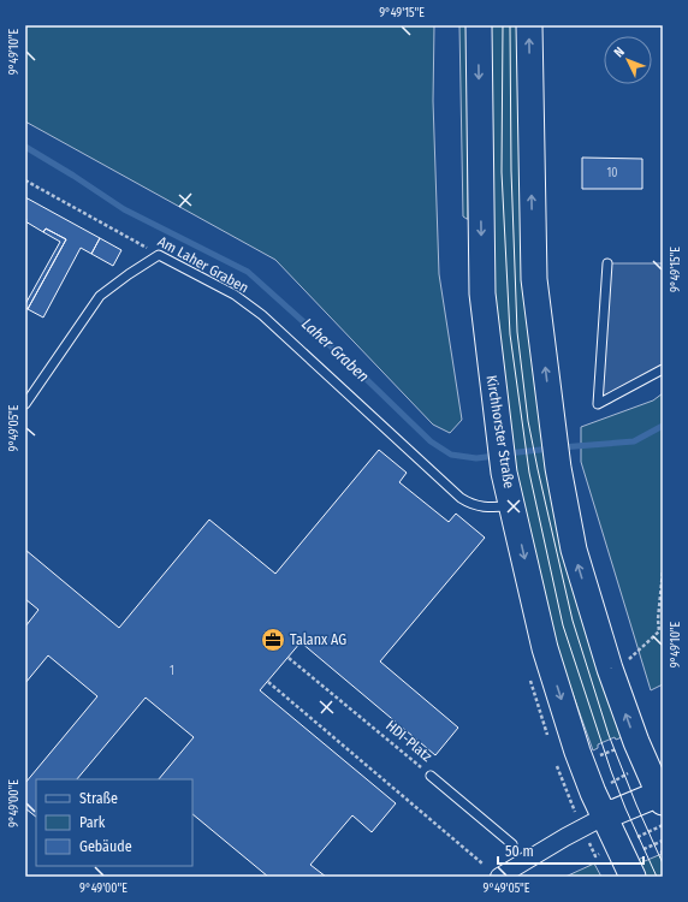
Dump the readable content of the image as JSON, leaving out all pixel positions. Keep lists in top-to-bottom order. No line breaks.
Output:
{"streets":{"main road":["Kirchhorster Straße"],"lane":["Am Laher Graben","HDI-Platz"]},"crossings":[["Am Laher Graben","Kirchhorster Straße"]],"water":["Laher Graben"],"places":{"office":["Talanx AG"]},"house_numbers":["10","1"],"legend":["Straße","Park","Gebäude"],"scale_bar":"50 m","north":"top left","coordinates":["9°49'15\"E","9°49'10\"E","9°49'05\"E","9°49'00\"E"]}
